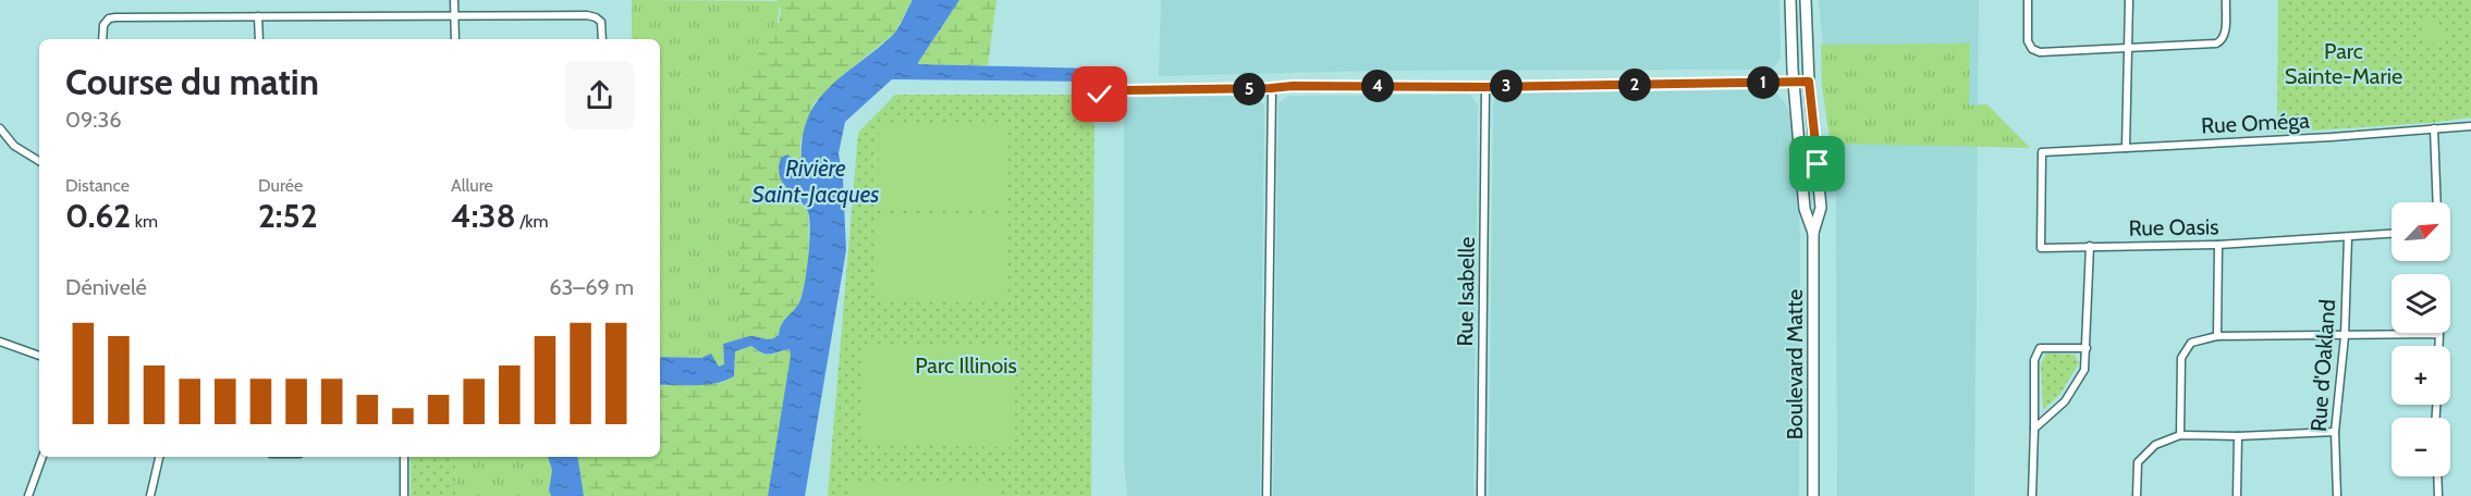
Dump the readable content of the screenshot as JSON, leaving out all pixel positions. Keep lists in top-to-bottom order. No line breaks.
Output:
{"streets":{"main road":["Boulevard Matte"],"street":["Rue Oméga","Rue Oasis","Rue Isabelle","Rue d'Oakland"]},"crossings":[["Rue Oméga","Rue Oasis"],["Rue Oasis","Rue d'Oakland"]],"water":["Rivière Saint-Jacques"],"parks":["Parc Sainte-Marie","Parc Illinois"],"north":"top right","page":{"heading":["Course du matin","09:36"],"pins":["1","2","3","4","5"],"stats":[["Distance","0.62 km"],["Durée","2:52"],["Allure","4:38 /km"]],"map_buttons":["+","−"],"chart":["Dénivelé","63–69 m"]}}
